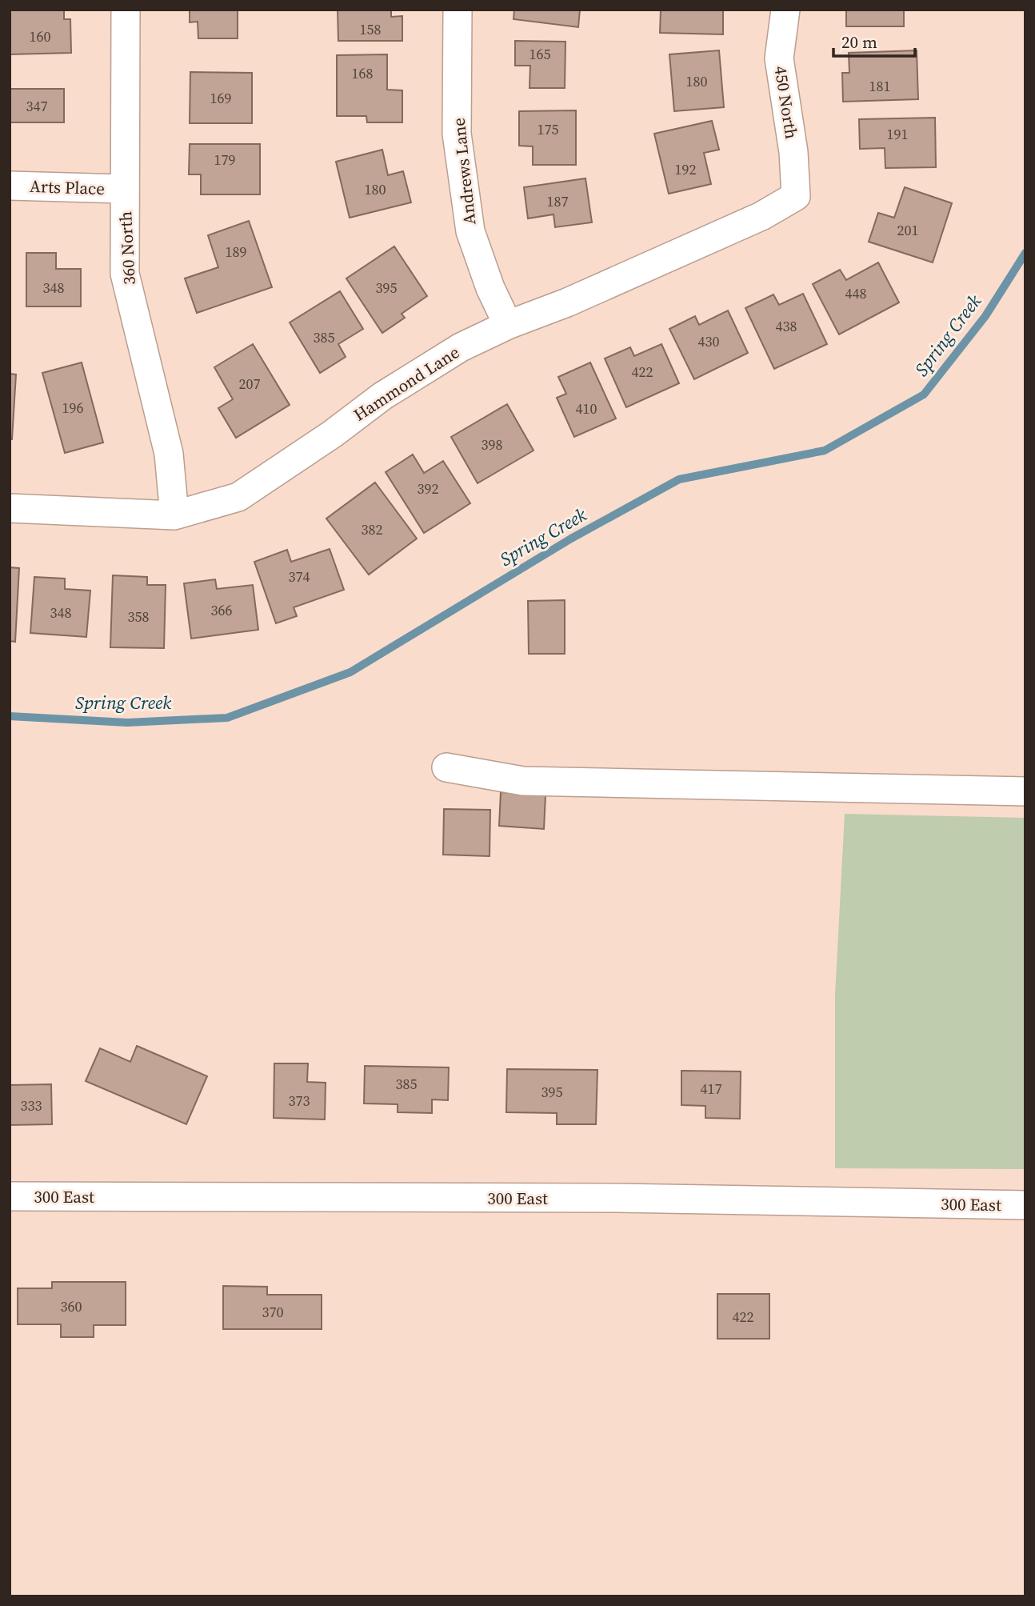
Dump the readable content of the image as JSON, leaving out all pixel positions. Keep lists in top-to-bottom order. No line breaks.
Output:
{"streets":{"street":["450 North","Andrews Lane","Arts Place","360 North","Hammond Lane","300 East"]},"crossings":[["450 North","Hammond Lane"],["Andrews Lane","Hammond Lane"],["Arts Place","360 North"],["360 North","Hammond Lane"]],"water":["Spring Creek"],"house_numbers":["158","160","165","168","180","181","169","347","175","191","179","192","180","187","201","189","348","395","448","438","385","430","422","207","196","410","398","392","382","374","366","348","358","385","417","395","373","333","360","370","422"],"scale_bar":"20 m"}
